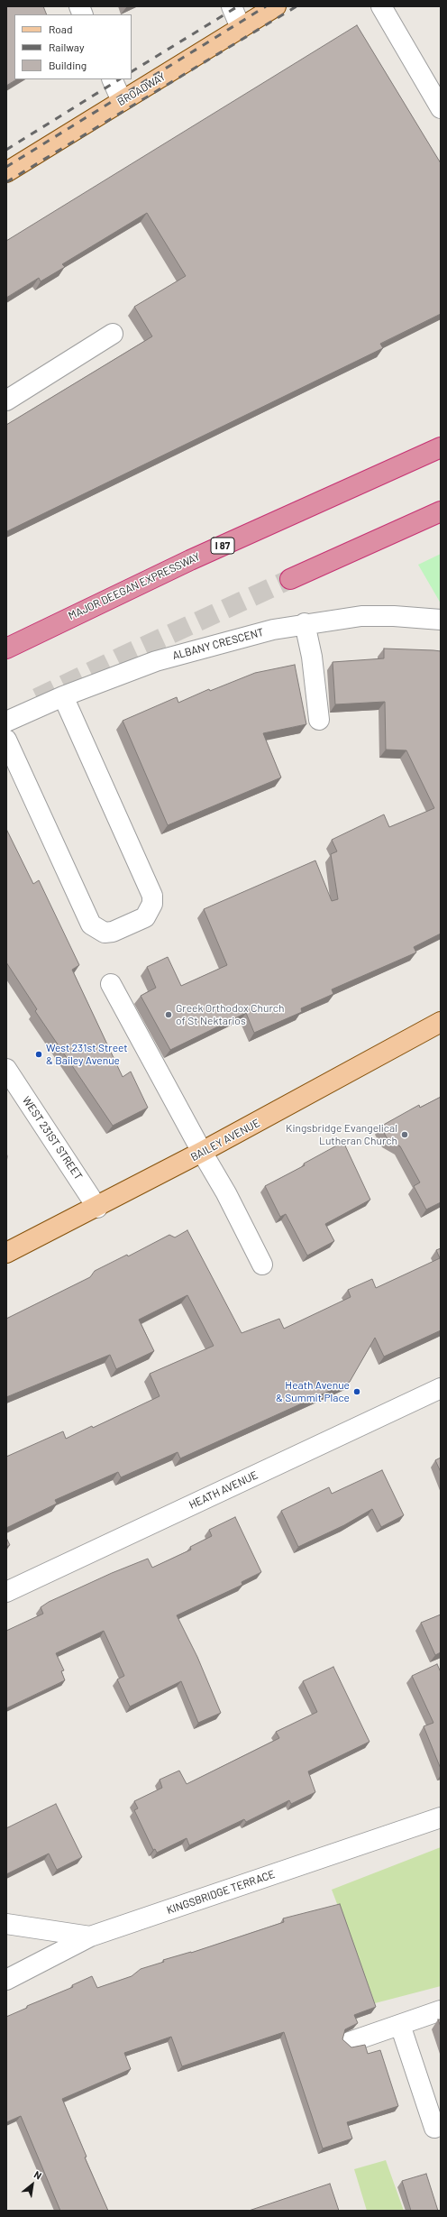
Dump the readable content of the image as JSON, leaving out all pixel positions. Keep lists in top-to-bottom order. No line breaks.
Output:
{"streets":{"highway":["I 87","MAJOR DEEGAN EXPRESSWAY"],"main road":["BROADWAY","BAILEY AVENUE"],"street":["ALBANY CRESCENT","WEST 231ST STREET","HEATH AVENUE","KINGSBRIDGE TERRACE"]},"crossings":[["WEST 231ST STREET","BAILEY AVENUE"]],"places":["Greek Orthodox Church of St Nektarios","West 231st Street & Bailey Avenue","Kingsbridge Evangelical Lutheran Church","Heath Avenue & Summit Place"],"legend":["Road","Railway","Building"],"north":"top right"}
